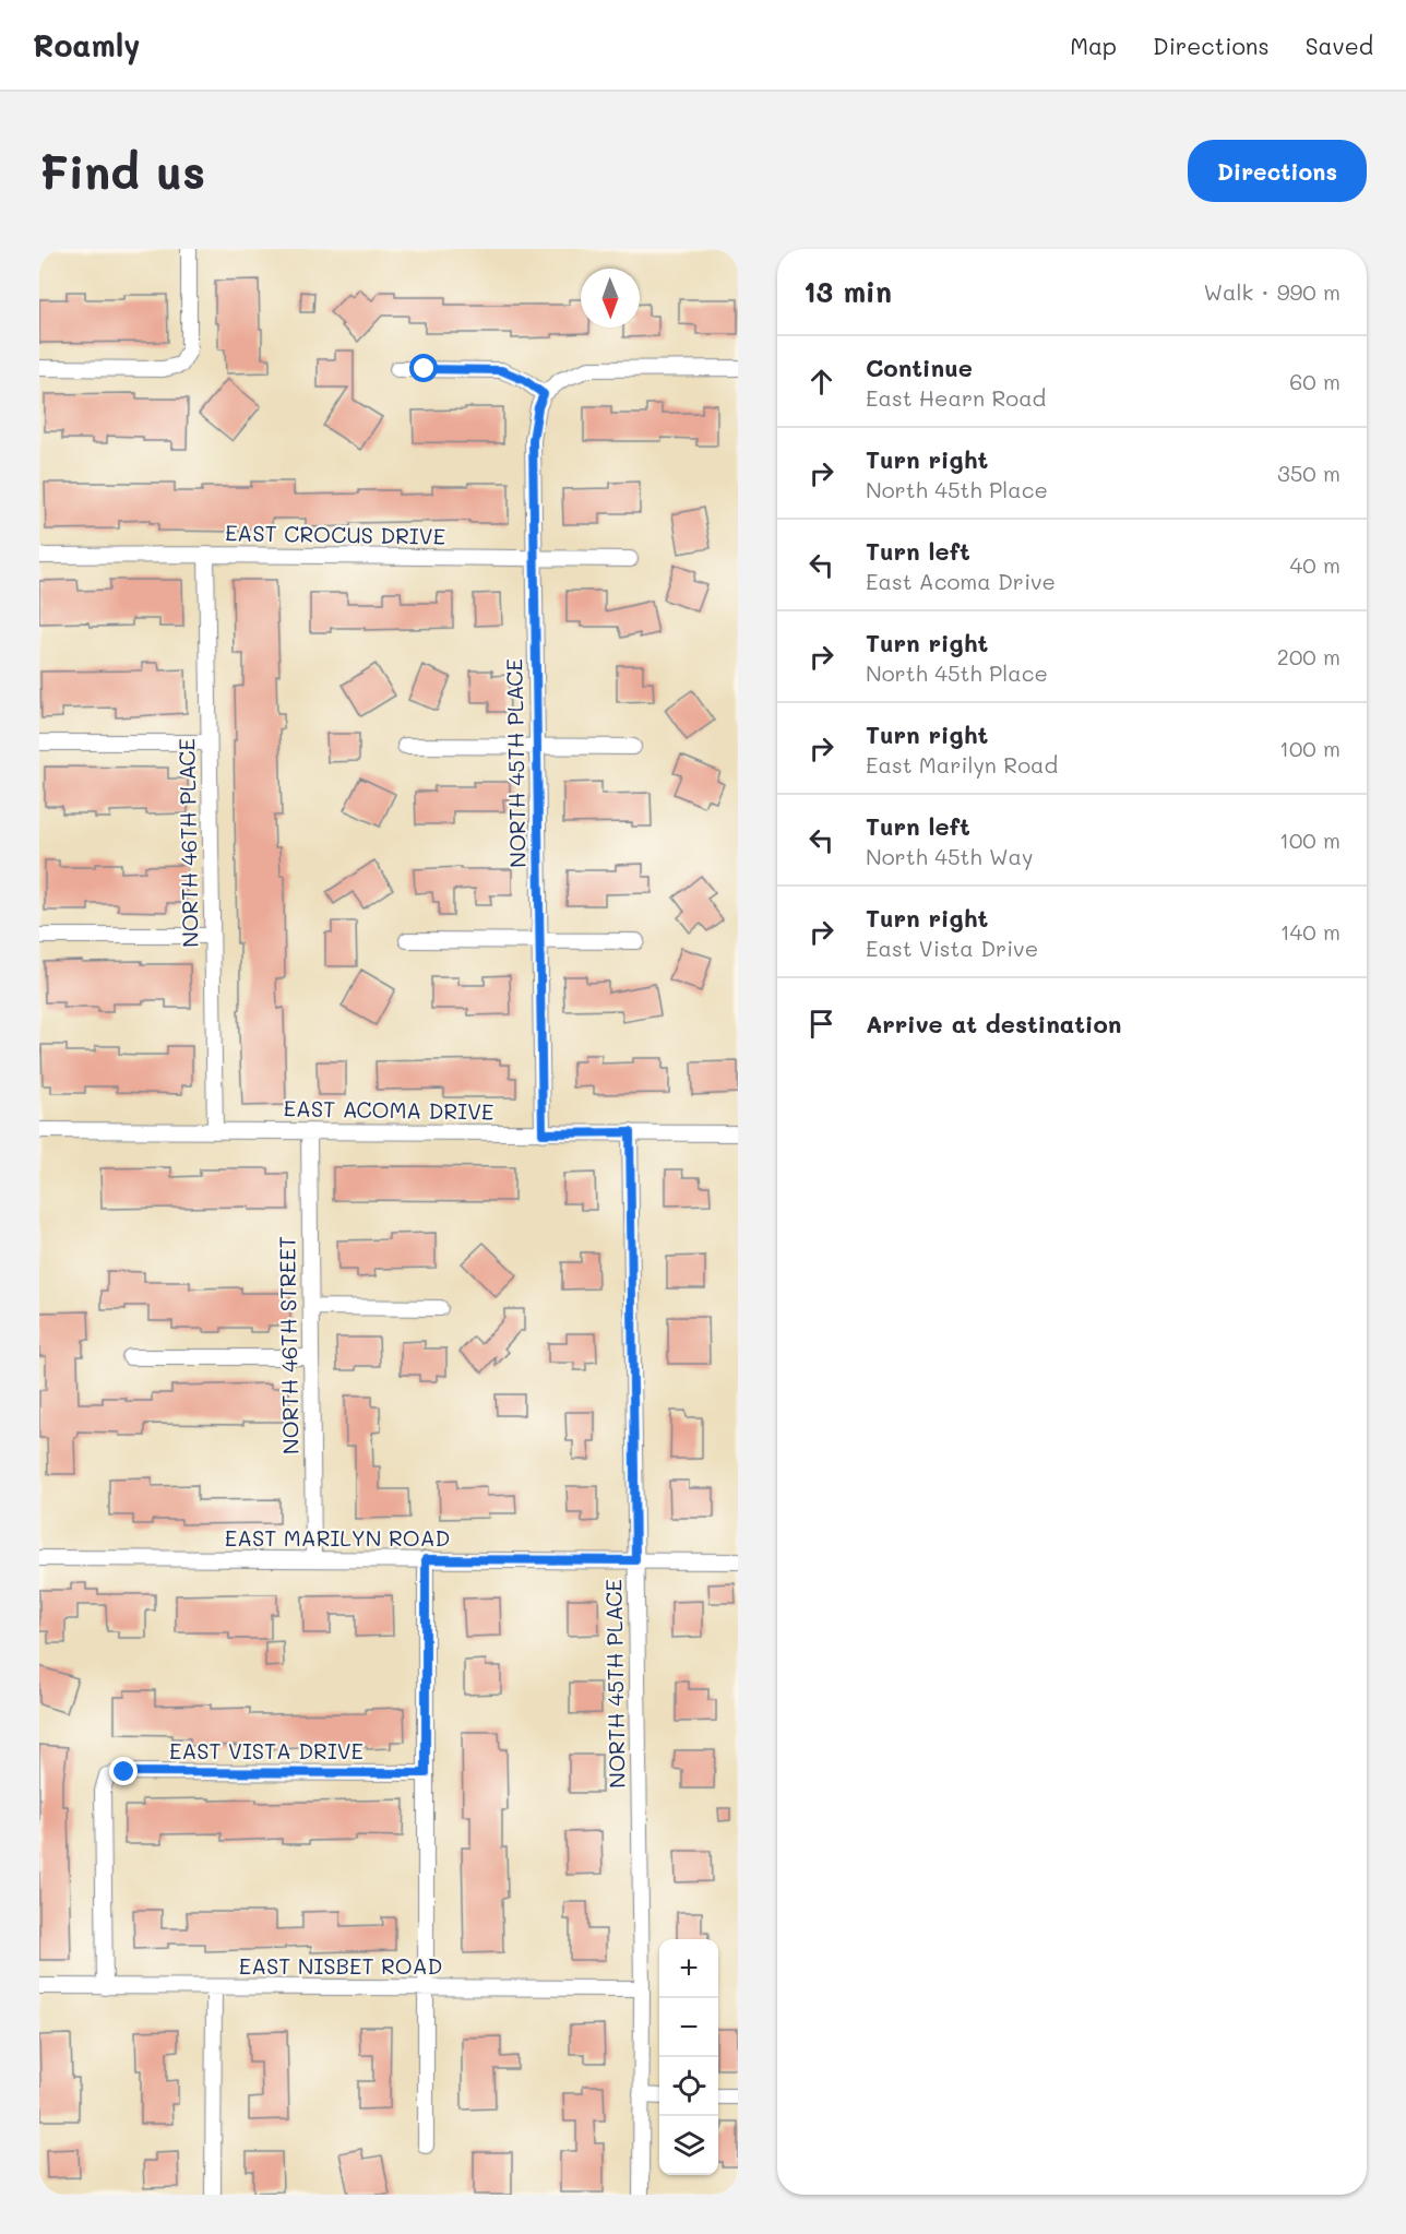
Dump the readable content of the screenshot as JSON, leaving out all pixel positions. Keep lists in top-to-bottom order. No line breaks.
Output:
{"streets":{"street":["EAST CROCUS DRIVE","NORTH 45TH PLACE","NORTH 46TH PLACE","EAST ACOMA DRIVE","NORTH 46TH STREET","EAST MARILYN ROAD","EAST VISTA DRIVE","EAST NISBET ROAD"]},"crossings":[["EAST CROCUS DRIVE","NORTH 45TH PLACE"],["EAST CROCUS DRIVE","NORTH 46TH PLACE"],["NORTH 45TH PLACE","EAST ACOMA DRIVE"],["NORTH 45TH PLACE","EAST MARILYN ROAD"],["NORTH 45TH PLACE","EAST NISBET ROAD"],["NORTH 46TH PLACE","EAST ACOMA DRIVE"],["EAST ACOMA DRIVE","NORTH 46TH STREET"],["NORTH 46TH STREET","EAST MARILYN ROAD"],["EAST VISTA DRIVE","EAST NISBET ROAD"]],"north":"bottom","page":{"header":"Roamly","nav":["Map","Directions","Saved"],"buttons":"Directions","title":"Find us","heading":["13 min","Walk · 990 m"],"list":[["Continue","East Hearn Road","60 m"],["Turn right","North 45th Place","350 m"],["Turn left","East Acoma Drive","40 m"],["Turn right","North 45th Place","200 m"],["Turn right","East Marilyn Road","100 m"],["Turn left","North 45th Way","100 m"],["Turn right","East Vista Drive","140 m"],"Arrive at destination"],"map_buttons":["+","−"]}}
